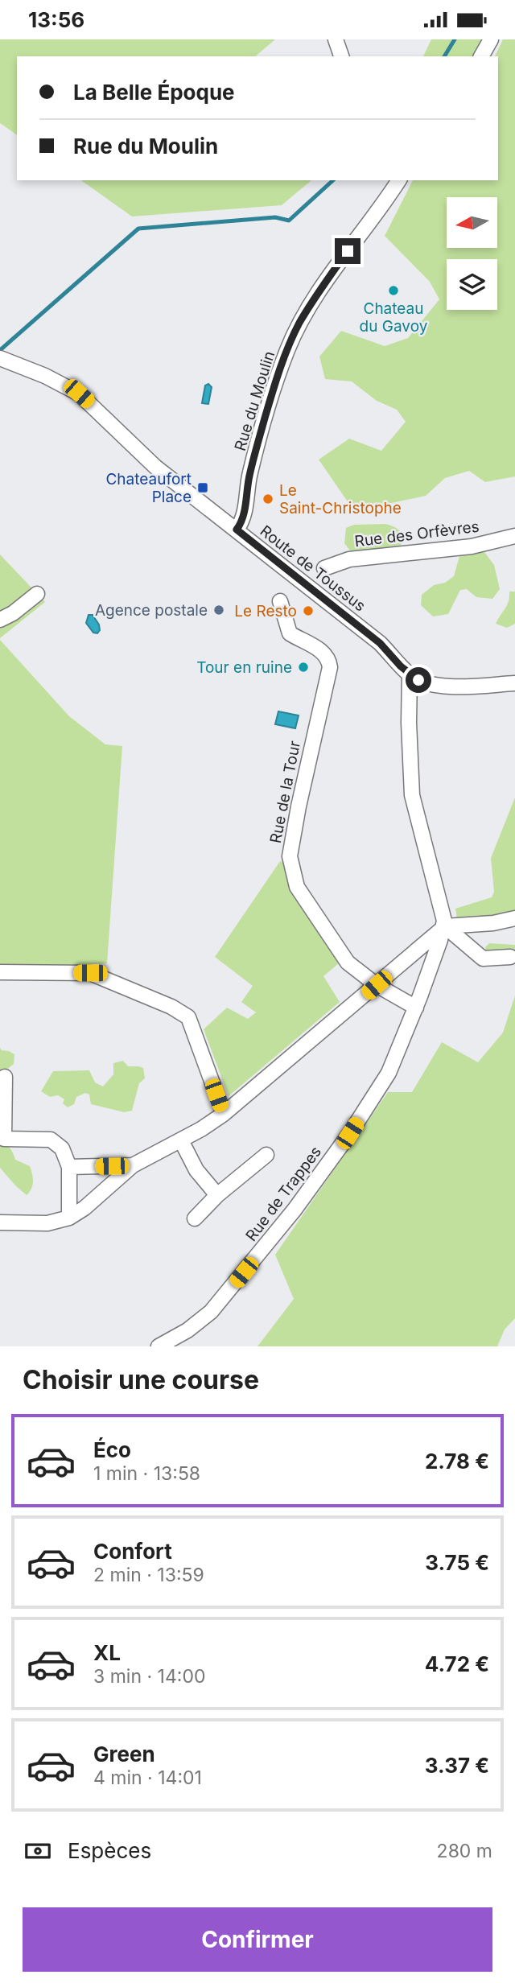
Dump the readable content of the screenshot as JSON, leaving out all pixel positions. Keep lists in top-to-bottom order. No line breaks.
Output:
{"streets":{"street":["Rue du Moulin","Rue des Orfèvres","Route de Toussus","Rue de la Tour","Rue de Trappes"]},"crossings":[["Rue du Moulin","Route de Toussus"],["Route de Toussus","Rue de Trappes"],["Rue de la Tour","Rue de Trappes"]],"places":{"other":["Chateau du Gavoy","Le Saint-Christophe","Agence postale","Le Resto","Tour en ruine"],"transit":["Chateaufort Place"]},"north":"left","page":{"status":"13:56","banner":["La Belle Époque","Rue du Moulin"],"heading":"Choisir une course","list":[{"name":"Éco","note":"1 min · 13:58","value":"2.78 €"},{"name":"Confort","note":"2 min · 13:59","value":"3.75 €"},{"name":"XL","note":"3 min · 14:00","value":"4.72 €"},{"name":"Green","note":"4 min · 14:01","value":"3.37 €"}],"pay":["Espèces","280 m"],"buttons":"Confirmer"}}
